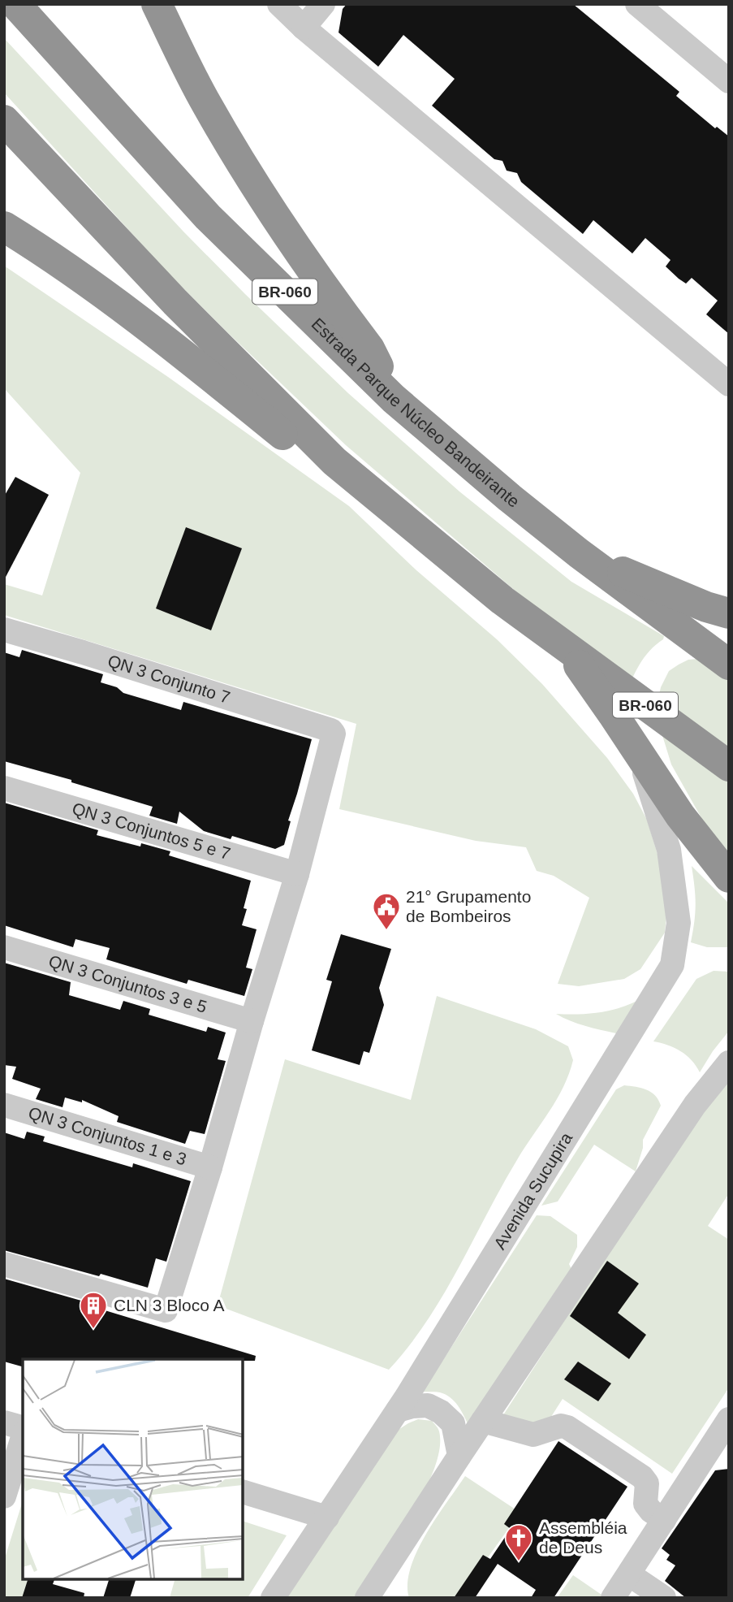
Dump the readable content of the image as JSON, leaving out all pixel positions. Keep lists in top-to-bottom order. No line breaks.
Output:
{"streets":{"highway":["BR-060","Estrada Parque Núcleo Bandeirante"],"street":["QN 3 Conjunto 7","QN 3 Conjuntos 5 e 7","QN 3 Conjuntos 3 e 5","QN 3 Conjuntos 1 e 3","Avenida Sucupira"]},"crossings":[["QN 3 Conjunto 7","QN 3 Conjuntos 5 e 7"]],"places":{"public building":["21° Grupamento de Bombeiros"],"building":["CLN 3 Bloco A"],"church":["Assembléia de Deus"]}}
